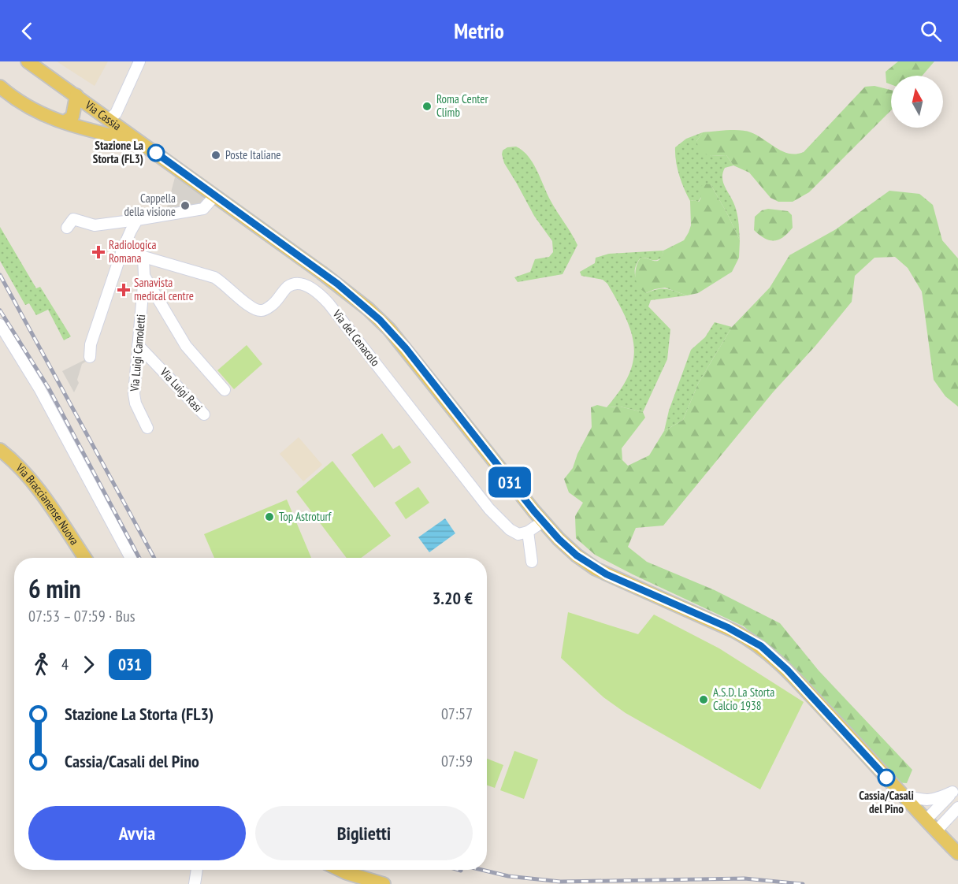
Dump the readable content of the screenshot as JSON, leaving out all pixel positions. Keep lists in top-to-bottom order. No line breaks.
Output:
{"streets":{"main road":["Via Cassia","Via Braccianense Nuova"],"street":["Via del Cenacolo","Via Luigi Camoletti","Via Luigi Rasi"]},"crossings":[["Via del Cenacolo","Via Luigi Camoletti"],["Via Luigi Camoletti","Via Luigi Rasi"]],"places":{"other":["Roma Center Climb","Stazione La Storta (FL3)","Poste Italiane","Cappella della visione","Top Astroturf","A.S.D. La Storta Calcio 1938","Cassia/Casali del Pino"],"health":["Radiologica Romana","Sanavista medical centre"]},"lines":["bus line 031"],"north":"top","page":{"header":"Metrio","on_map":"031","heading":["6 min","07:53 – 07:59 · Bus","3.20 €"],"legs":["4","031"],"list":[{"name":"Stazione La Storta (FL3)","value":"07:57"},{"name":"Cassia/Casali del Pino","value":"07:59"}],"buttons":["Avvia","Biglietti"]}}
